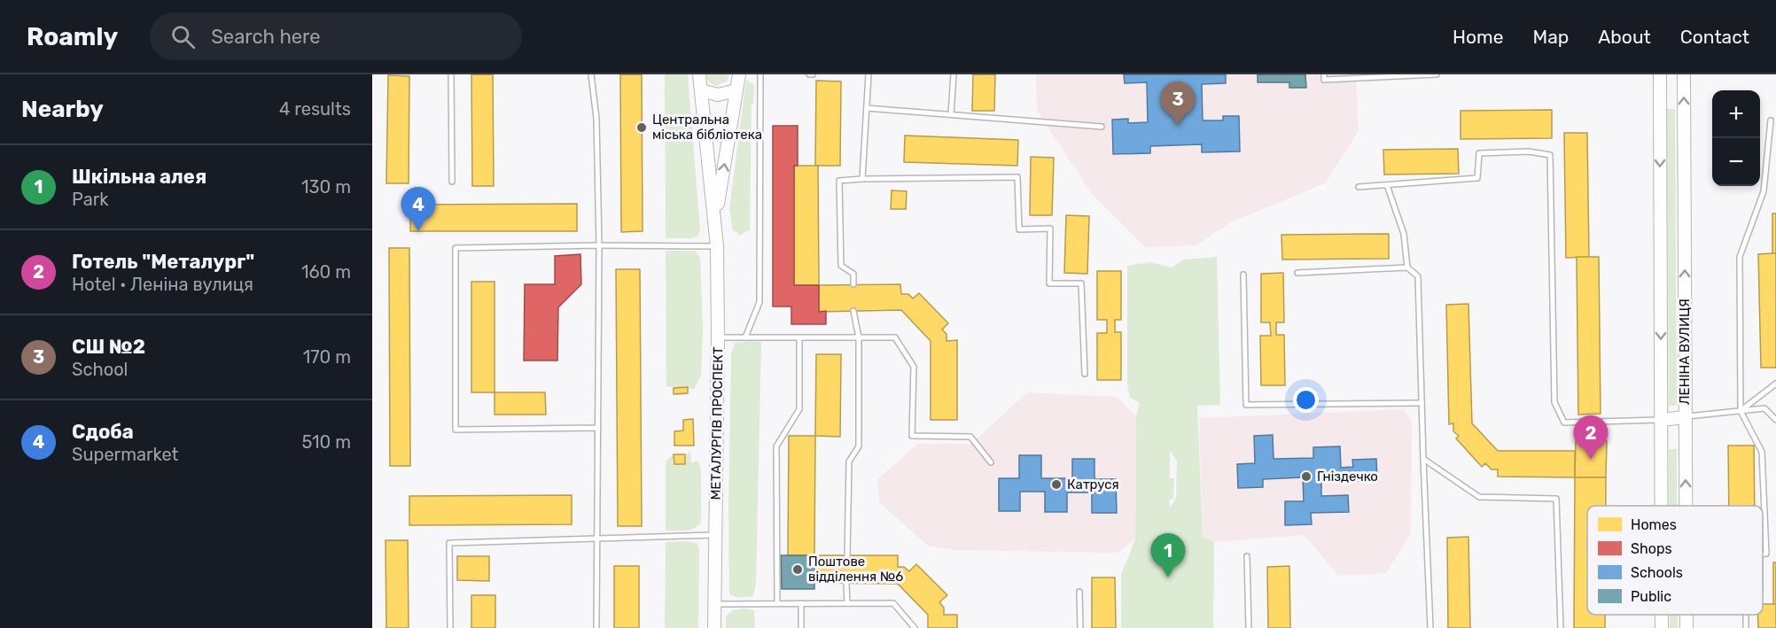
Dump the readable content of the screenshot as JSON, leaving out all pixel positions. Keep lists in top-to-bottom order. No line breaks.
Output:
{"streets":{"street":["ЛЕНІНА ВУЛИЦЯ","МЕТАЛУРГІВ ПРОСПЕКТ"]},"places":["Центральна міська бібліотека","Гніздечко","Катруся","Поштове відділення №6"],"legend":["Homes","Shops","Schools","Public"],"page":{"header":"Roamly","search":"Search here","nav":["Home","Map","About","Contact"],"heading":["Nearby","4 results"],"pins":["3","4","2","1"],"map_buttons":["+","−"],"list":[{"mark":"1","name":"Шкільна алея","note":"Park","value":"130 m"},{"mark":"2","name":"Готель \"Металург\"","note":"Hotel · Леніна вулиця","value":"160 m"},{"mark":"3","name":"СШ №2","note":"School","value":"170 m"},{"mark":"4","name":"Сдоба","note":"Supermarket","value":"510 m"}]}}
